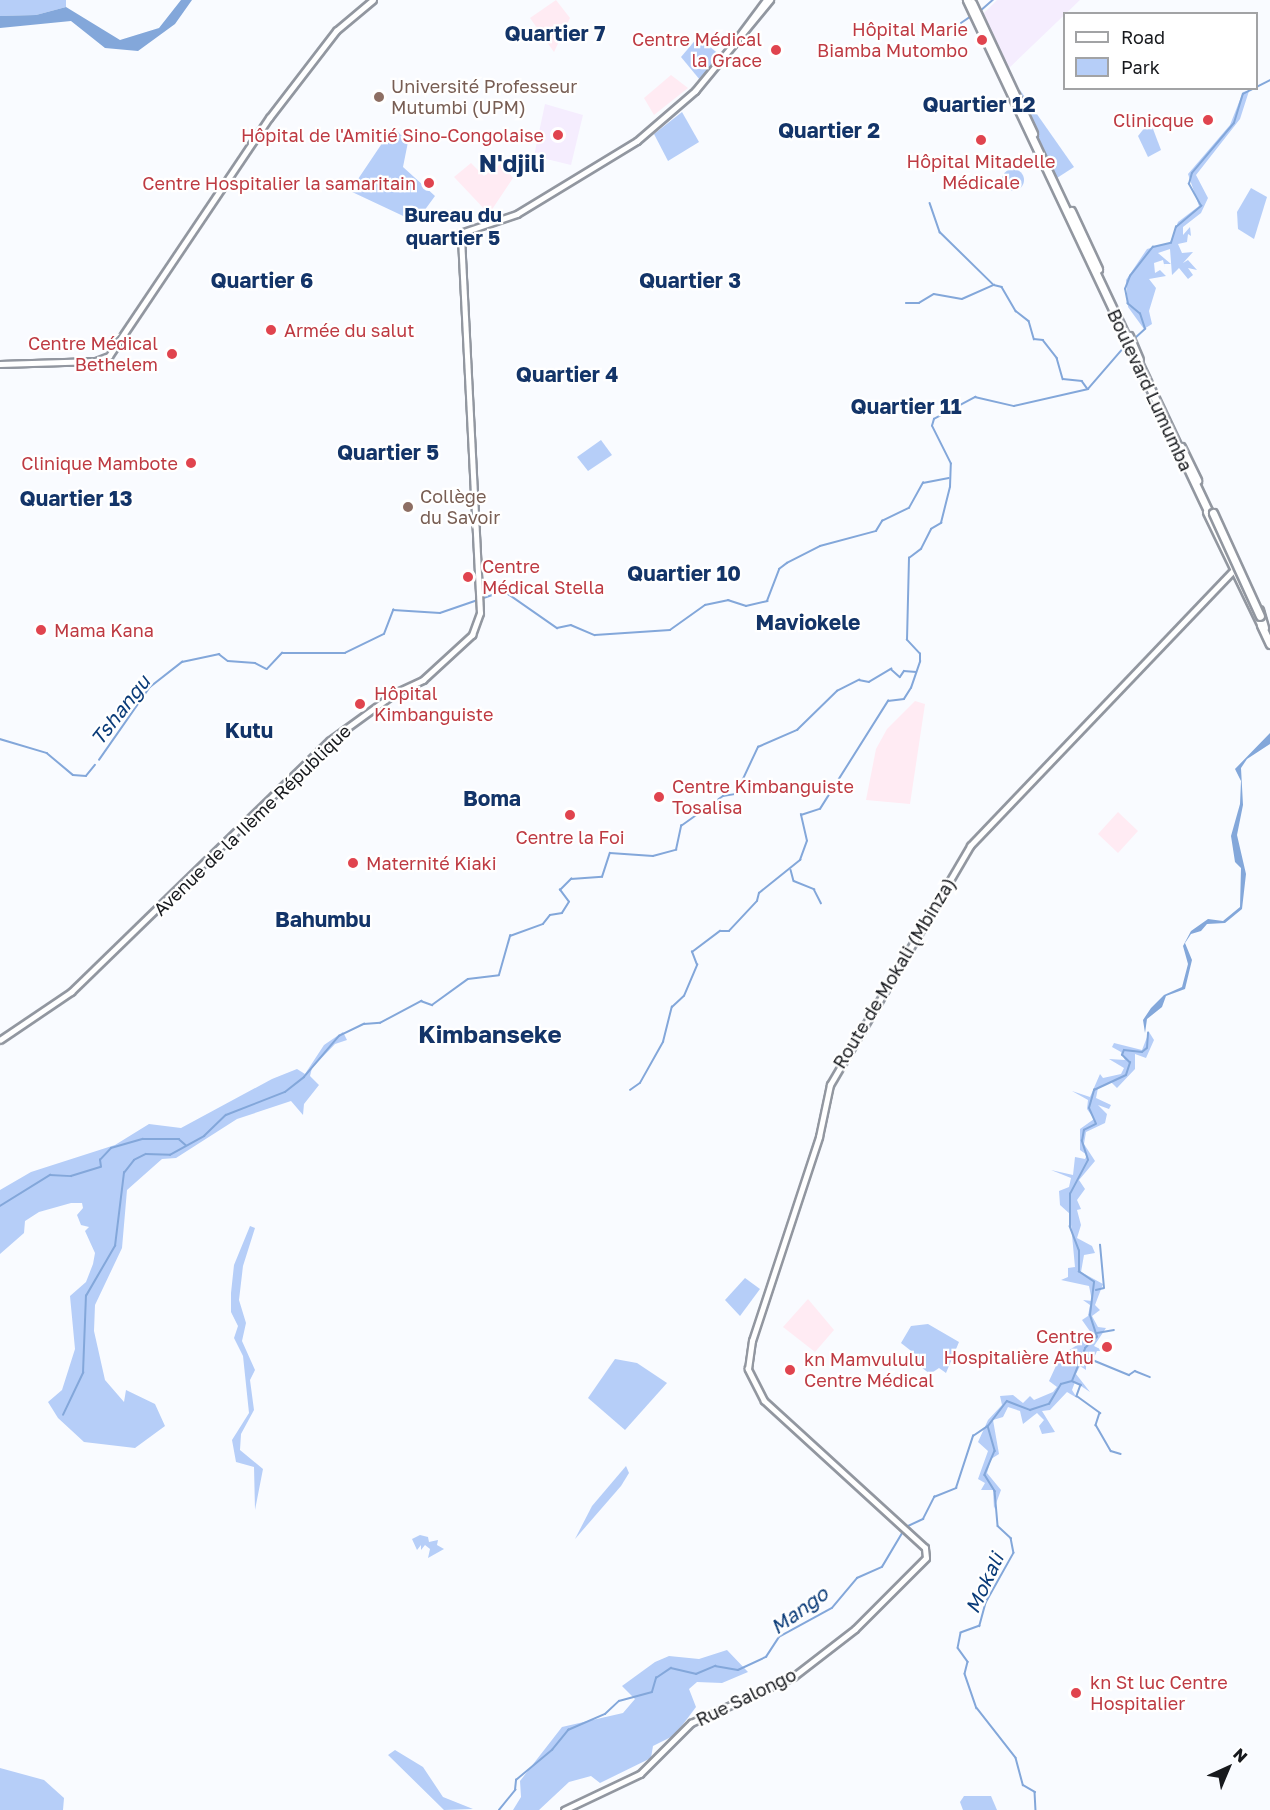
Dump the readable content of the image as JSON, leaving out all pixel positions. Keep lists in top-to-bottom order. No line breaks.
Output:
{"streets":{"highway":["Boulevard Lumumba"],"street":["Avenue de la IIème République","Route de Mokali (Mbinza)","Rue Salongo"]},"crossings":[["Route de Mokali (Mbinza)","Rue Salongo"]],"districts":["Quartier 7","Quartier 12","Quartier 2","N'djili","Bureau du quartier 5","Quartier 6","Quartier 3","Quartier 4","Quartier 11","Quartier 5","Quartier 13","Quartier 10","Maviokele","Kutu","Boma","Bahumbu","Kimbanseke"],"water":["Tshangu","Mokali","Mango"],"places":["Hôpital Marie Biamba Mutombo","Centre Médical la Grace","Université Professeur Mutumbi (UPM)","Clinicque","Hôpital de l'Amitié Sino-Congolaise","Hôpital Mitadelle Médicale","Centre Hospitalier la samaritain","Armée du salut","Centre Médical Bethelem","Clinique Mambote","Collège du Savoir","Centre Médical Stella","Mama Kana","Hôpital Kimbanguiste","Centre Kimbanguiste Tosalisa","Centre la Foi","Maternité Kiaki","Centre Hospitalière Athu","kn Mamvululu Centre Médical","kn St luc Centre Hospitalier"],"legend":["Road","Park"],"north":"top right"}
